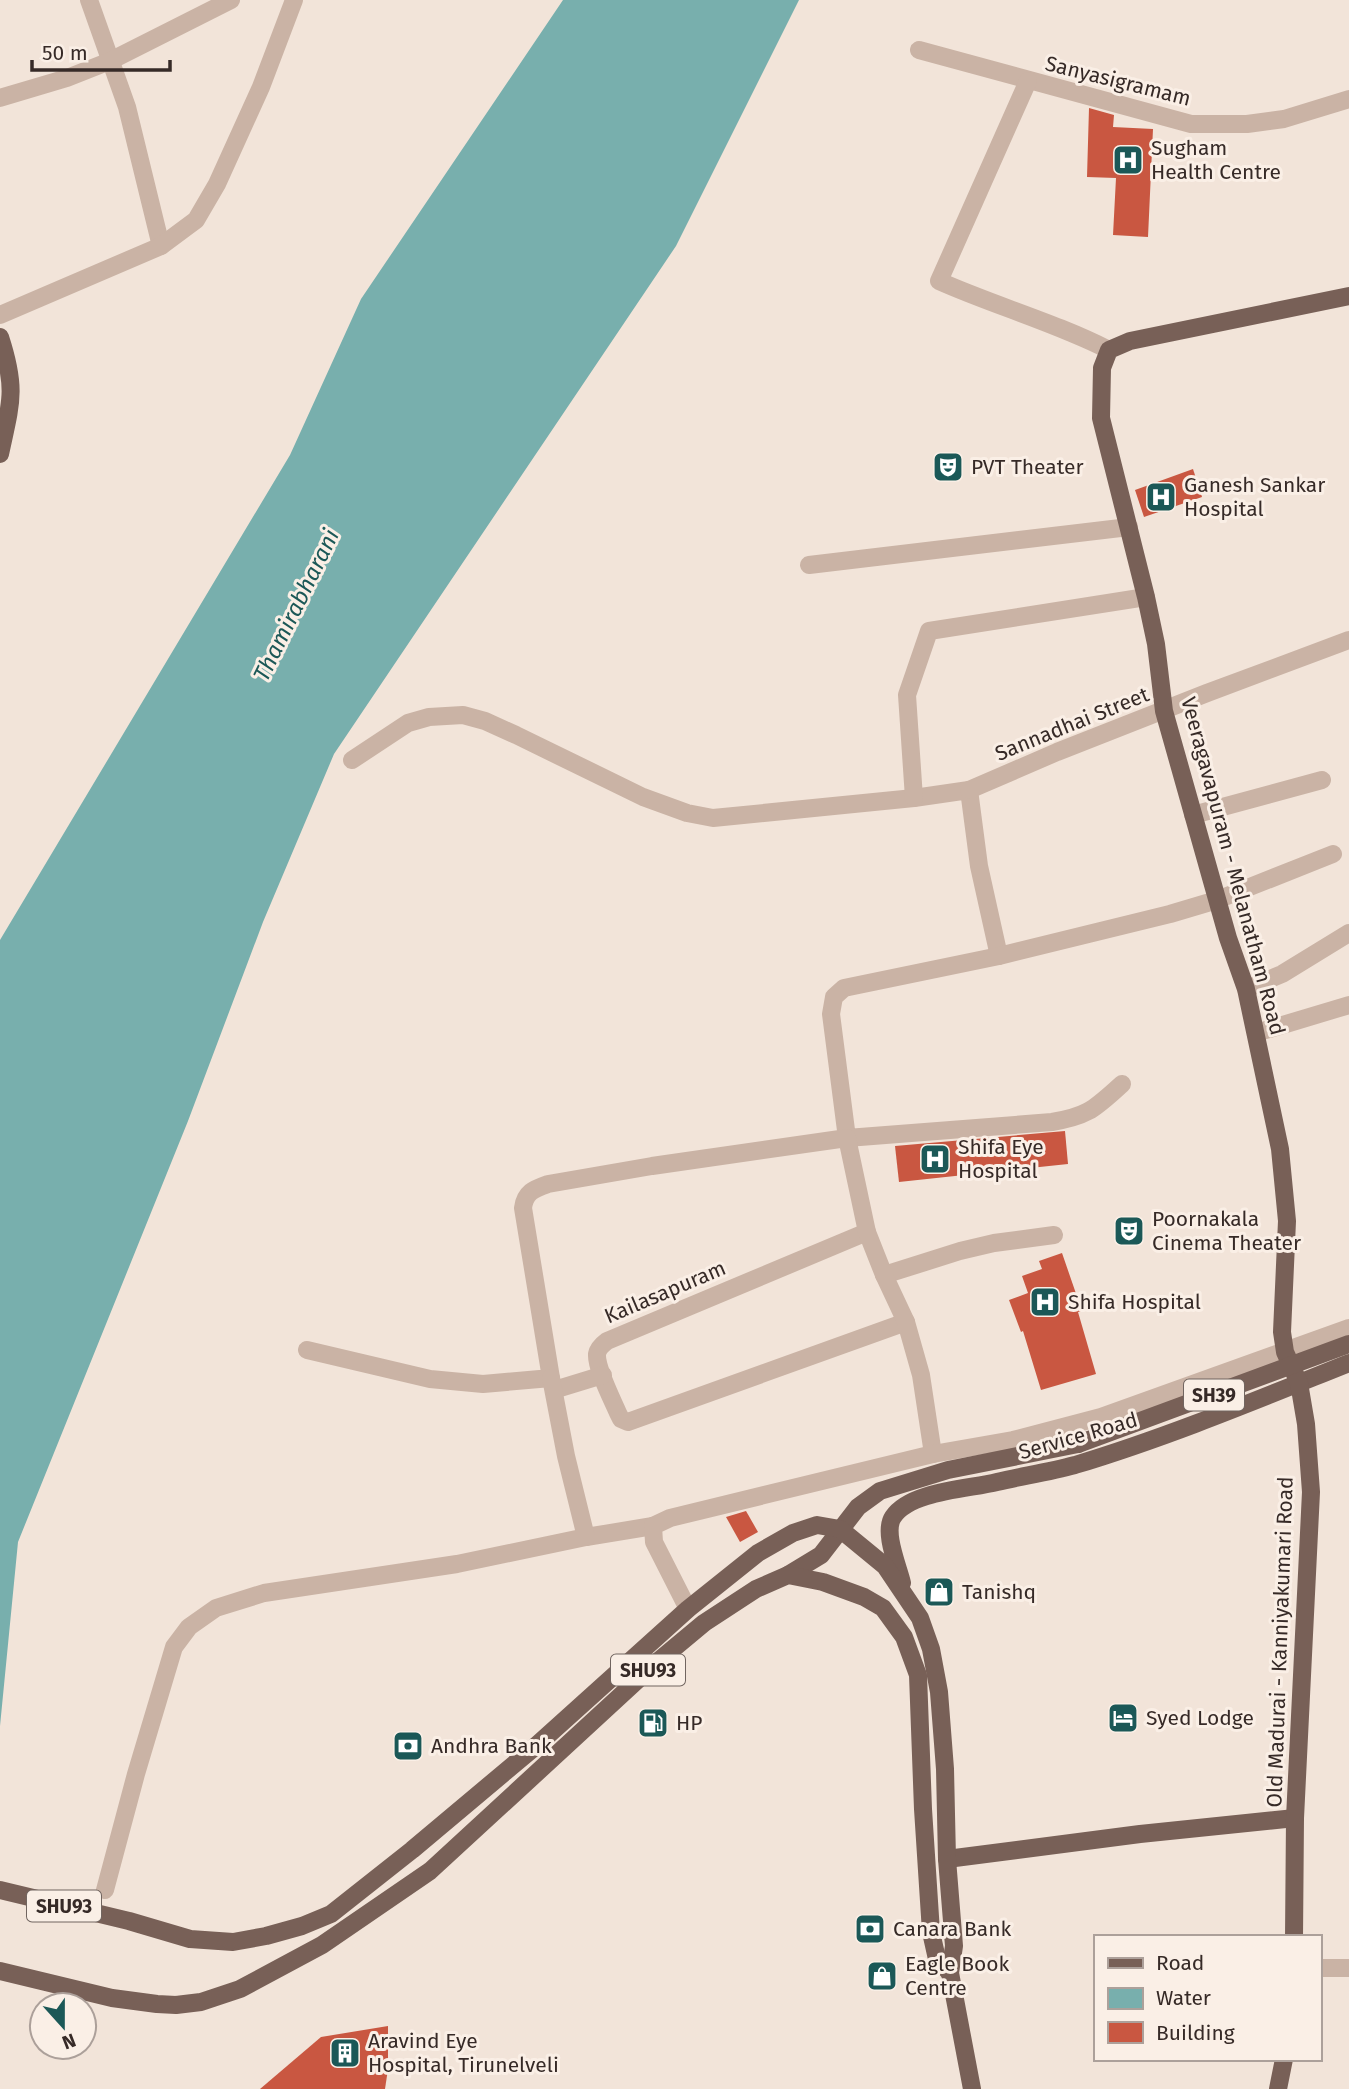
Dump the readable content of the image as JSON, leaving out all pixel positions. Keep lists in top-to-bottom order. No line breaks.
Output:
{"streets":{"main road":["Veeragavapuram - Melanatham Road","SH39","Service Road","Old Madurai - Kanniyakumari Road","SHU93"],"street":["Sanyasigramam","Sannadhai Street","Kailasapuram"]},"crossings":[["Sannadhai Street","Veeragavapuram - Melanatham Road"],["Veeragavapuram - Melanatham Road","Old Madurai - Kanniyakumari Road"],["SH39","SHU93"],["Service Road","Old Madurai - Kanniyakumari Road"]],"water":["Thamirabharani"],"places":{"hospital":["Sugham Health Centre","Ganesh Sankar Hospital","Shifa Eye Hospital","Shifa Hospital"],"theatre":["PVT Theater","Poornakala Cinema Theater"],"shop":["Tanishq","Eagle Book Centre"],"hotel":["Syed Lodge"],"fuel station":["HP"],"bank":["Andhra Bank","Canara Bank"],"building":["Aravind Eye Hospital, Tirunelveli"]},"legend":["Road","Water","Building"],"scale_bar":"50 m","north":"bottom"}
